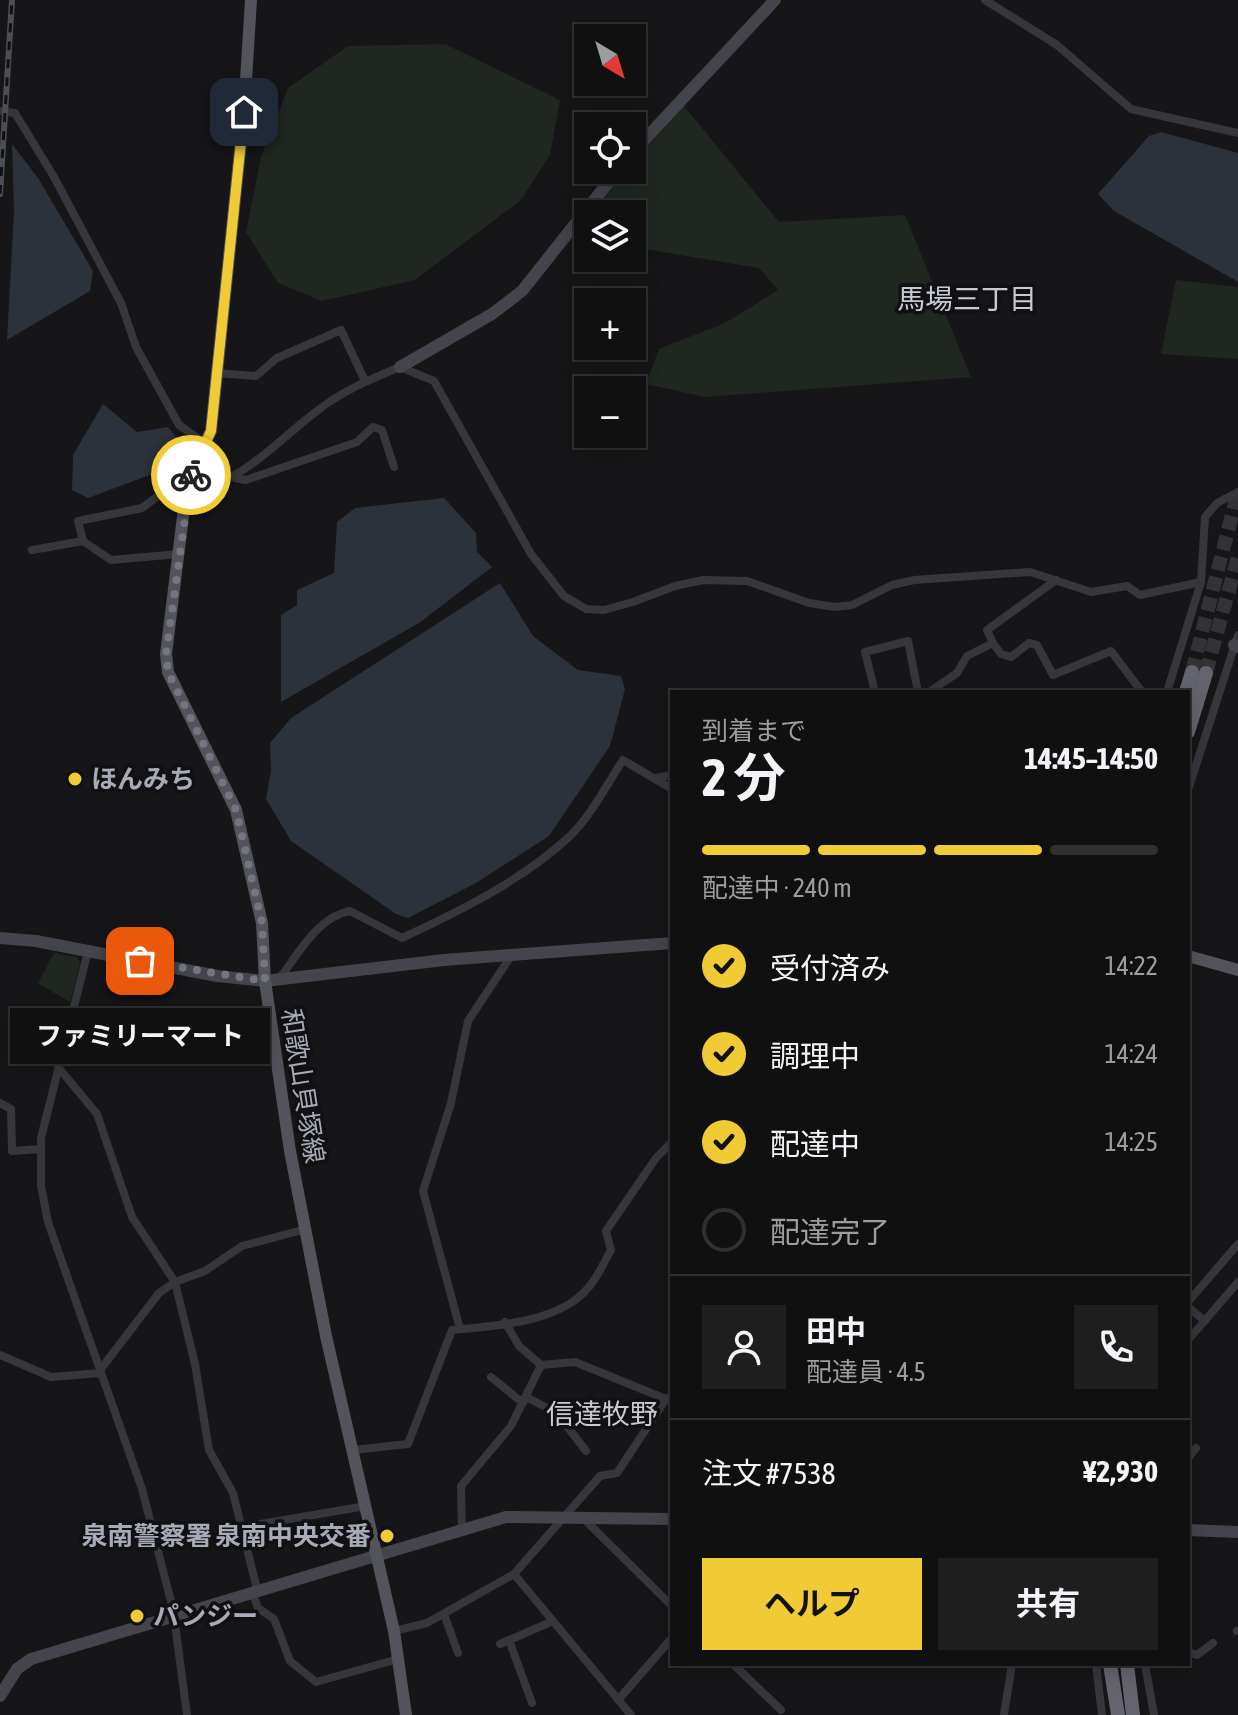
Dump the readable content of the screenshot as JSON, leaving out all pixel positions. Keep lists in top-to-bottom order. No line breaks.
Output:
{"streets":{"main road":["和歌山貝塚線"]},"districts":["馬場三丁目","信達牧野"],"places":["ほんみち","ファミリーマート","泉南警察署 泉南中央交番","パンジー"],"north":"bottom right","page":{"map_buttons":["+","−"],"heading":["2 分","到着まで","14:45–14:50"],"panel":["田中","配達員 · 4.5","注文 #7538","¥2,930"],"bar":"配達中 · 240 m","list":[["受付済み","14:22"],["調理中","14:24"],["配達中","14:25"],"配達完了"],"bubble":"ファミリーマート","buttons":["ヘルプ","共有"]}}
